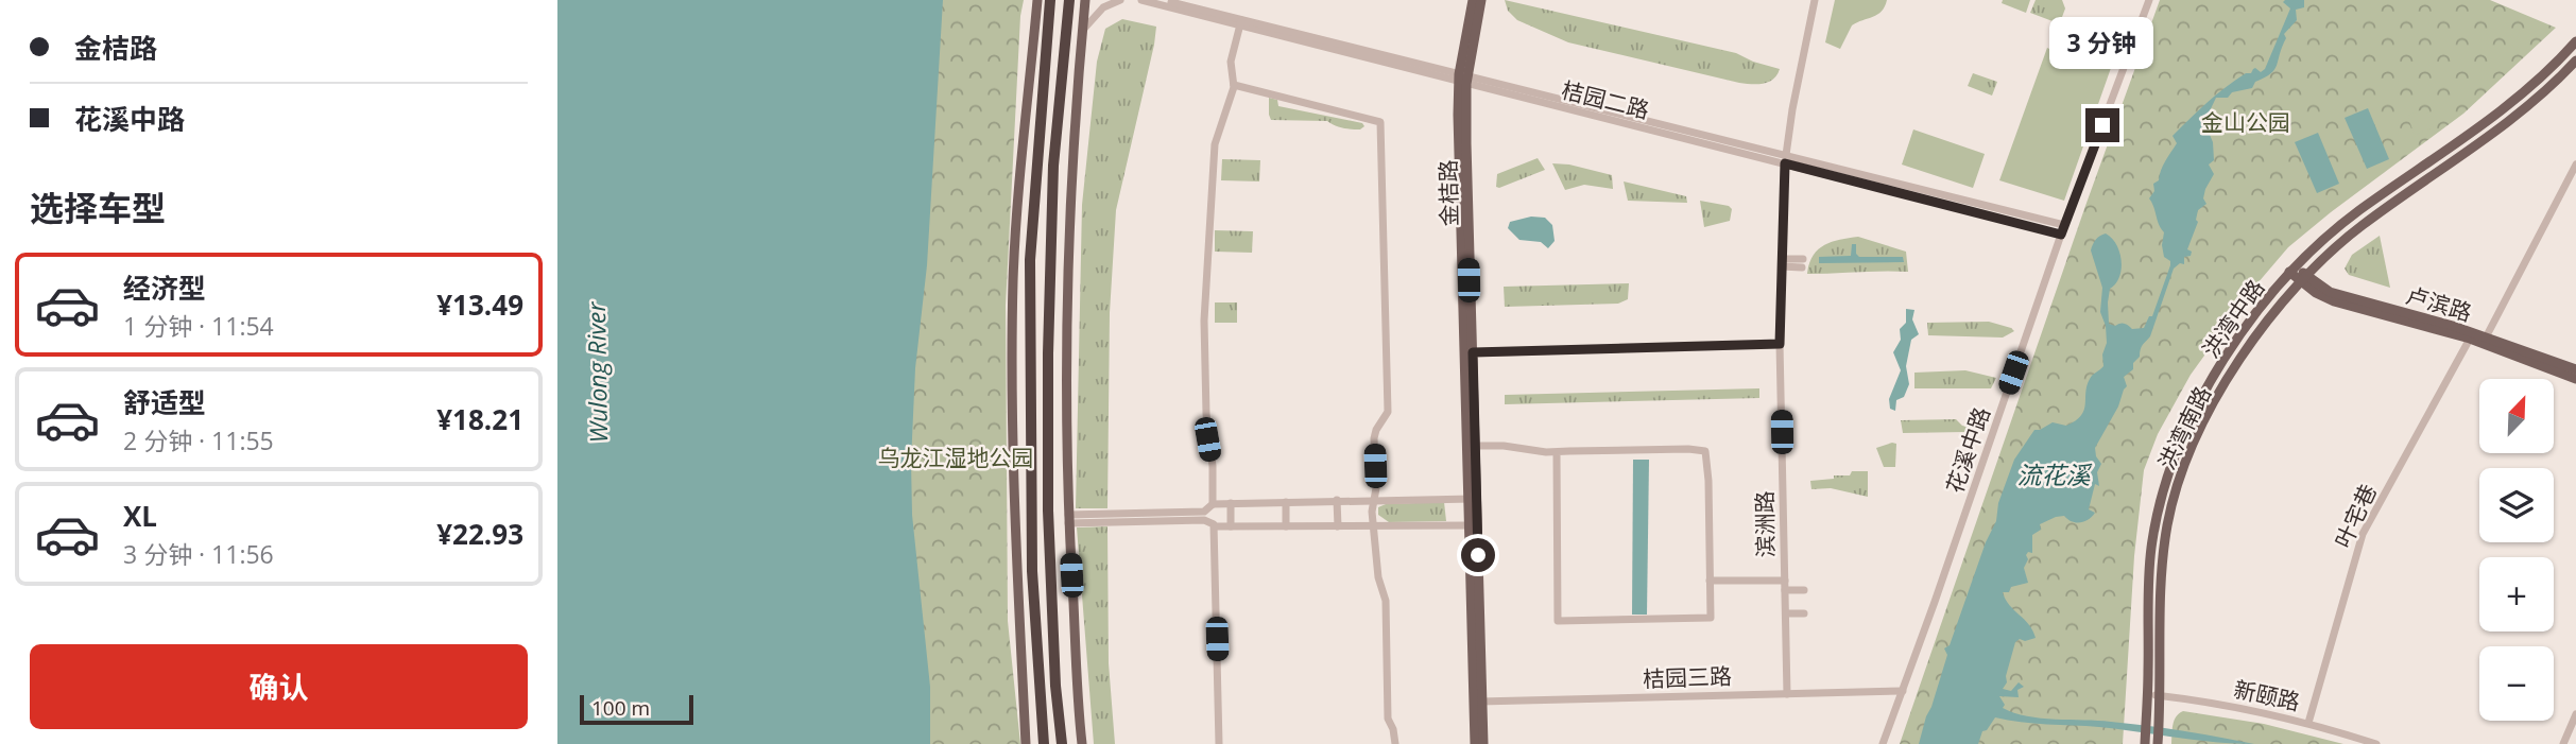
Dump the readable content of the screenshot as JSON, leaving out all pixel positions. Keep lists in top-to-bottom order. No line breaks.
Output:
{"streets":{"main road":["金桔路","卢滨路","洪湾中路","洪湾南路"],"street":["桔园二路","花溪中路","叶宅巷","滨洲路","桔园三路","新颐路"]},"crossings":[["桔园二路","金桔路"],["桔园二路","花溪中路"],["桔园二路","滨洲路"],["金桔路","桔园三路"],["卢滨路","洪湾中路"],["卢滨路","洪湾南路"],["洪湾中路","新颐路"],["洪湾南路","新颐路"],["花溪中路","桔园三路"],["叶宅巷","新颐路"],["滨洲路","桔园三路"]],"water":["Wulong River","流花溪"],"parks":["金山公园","乌龙江湿地公园"],"scale_bar":"100 m","north":"top right","page":{"banner":["金桔路","花溪中路"],"bubble":"3 分钟","heading":"选择车型","list":[{"name":"经济型","note":"1 分钟 · 11:54","value":"¥13.49"},{"name":"舒适型","note":"2 分钟 · 11:55","value":"¥18.21"},{"name":"XL","note":"3 分钟 · 11:56","value":"¥22.93"}],"map_buttons":["+","−"],"buttons":"确认","scale":"100 m"}}
